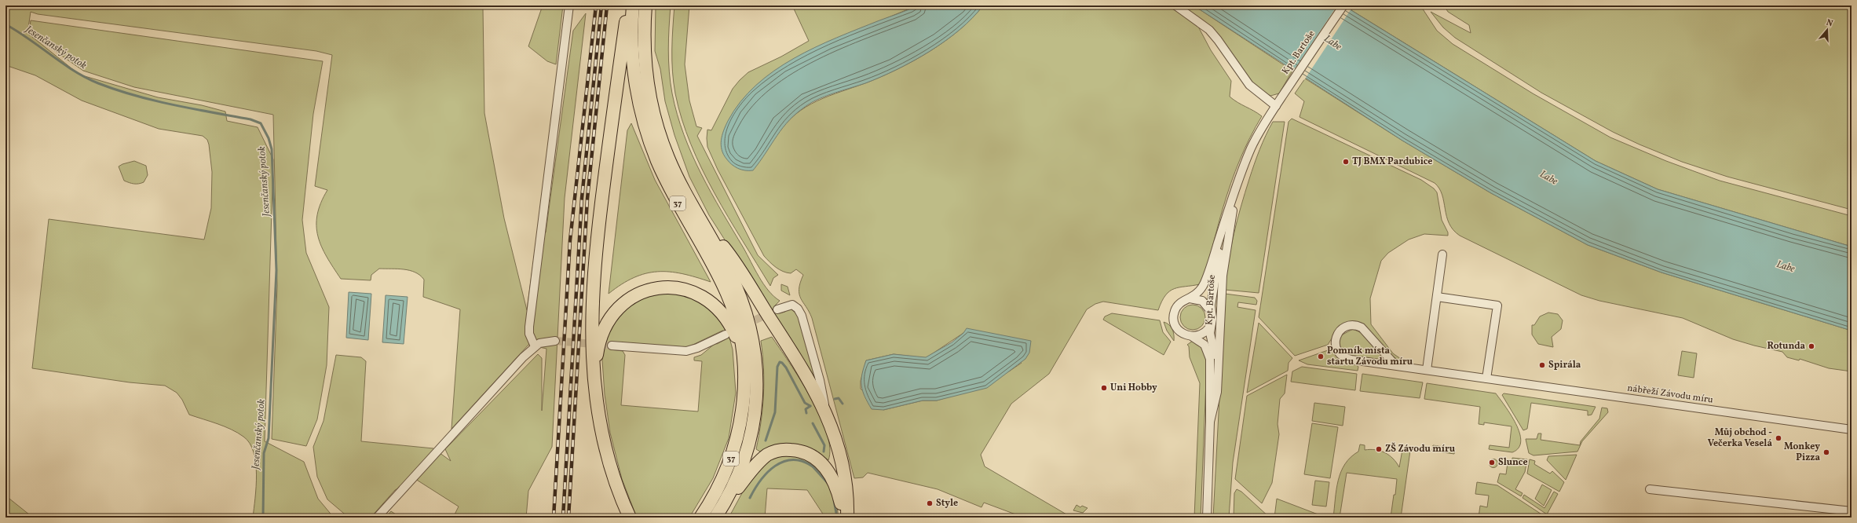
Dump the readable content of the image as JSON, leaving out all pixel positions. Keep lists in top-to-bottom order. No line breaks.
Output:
{"streets":{"main road":["37"],"street":["Kpt. Bartoše","nábřeží Závodu míru"]},"water":["Labe","Jesenčanský potok"],"places":["TJ BMX Pardubice","Rotunda","Pomník místa startu Závodu míru","Spirála","Uni Hobby","Můj obchod - Večerka Veselá","ZŠ Závodu míru","Monkey Pizza","Slunce","Style"],"north":"top"}
